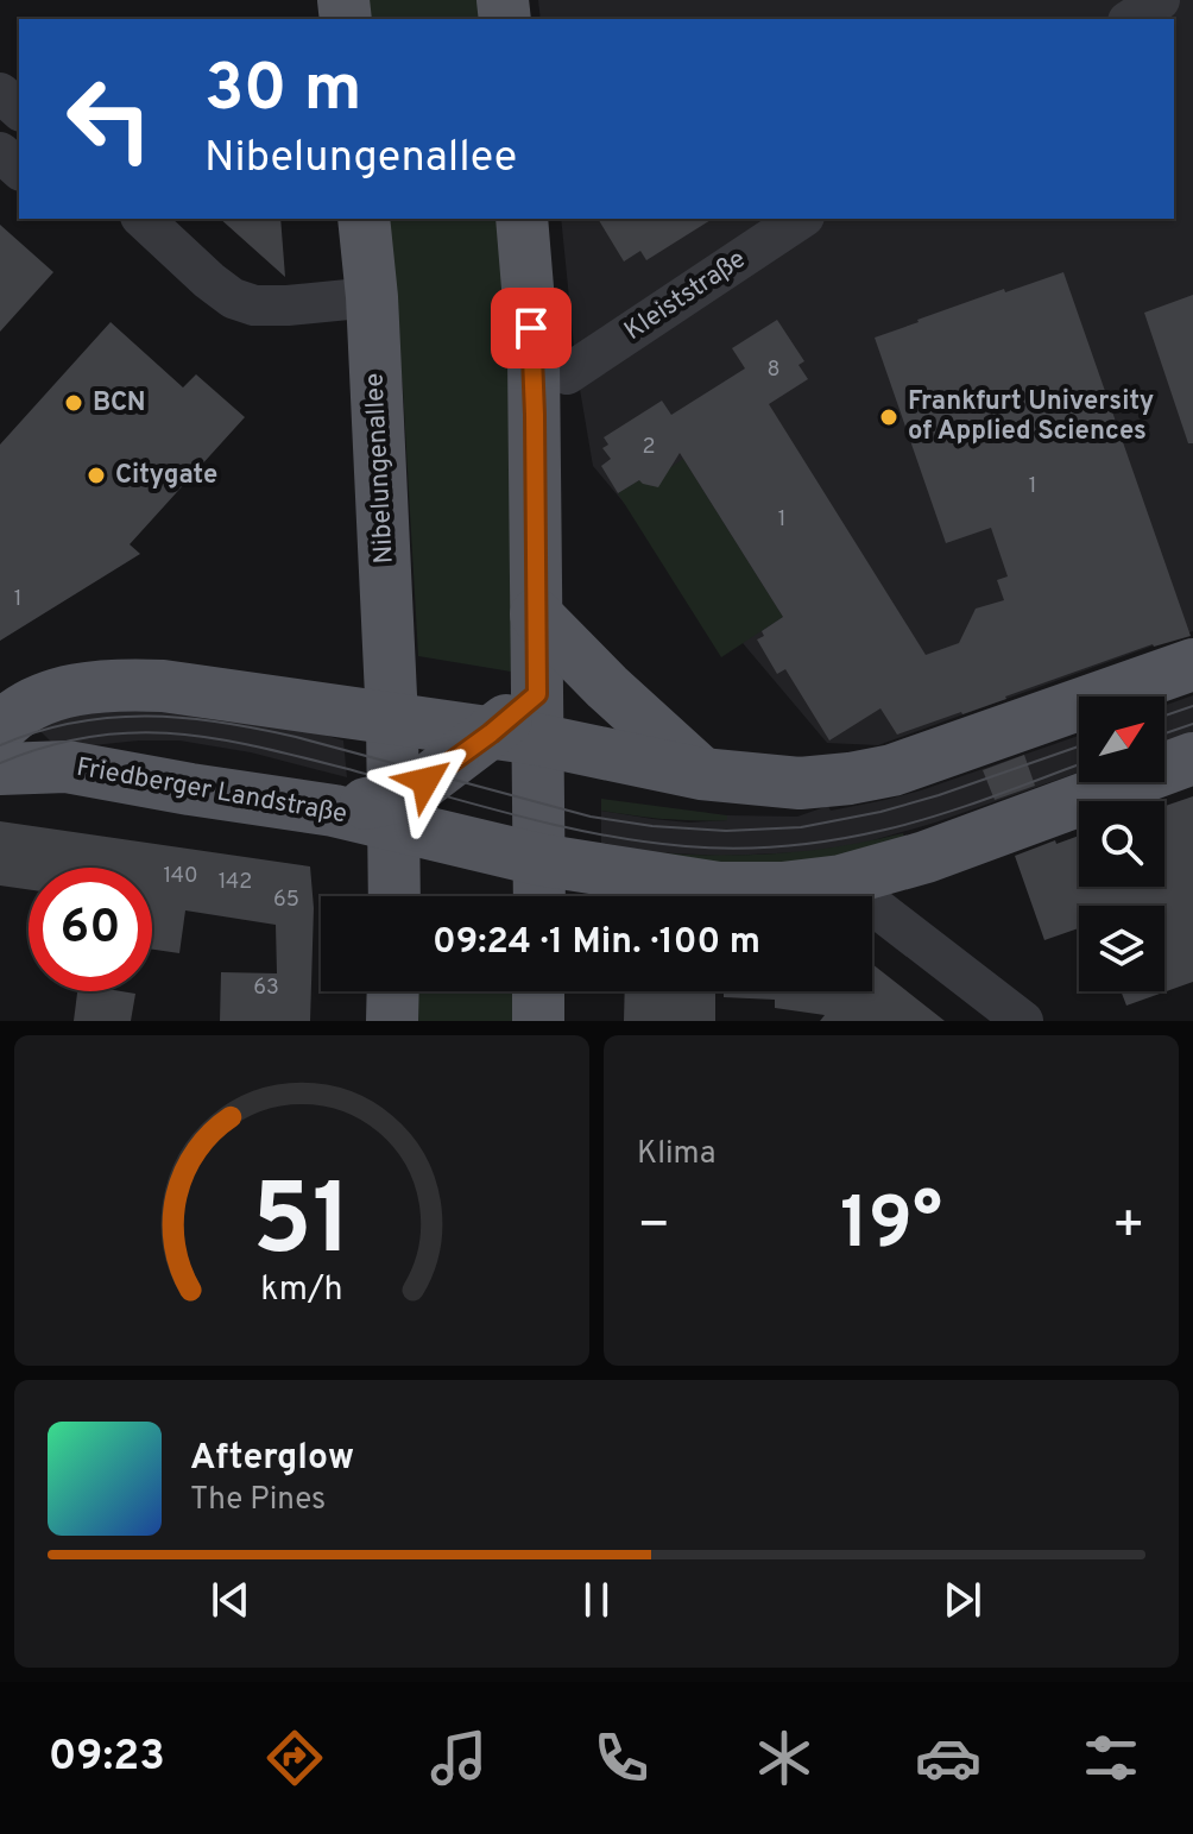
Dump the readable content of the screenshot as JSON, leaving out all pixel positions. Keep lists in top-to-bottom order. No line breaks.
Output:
{"streets":{"main road":["Nibelungenallee","Friedberger Landstraße"],"street":["Kleiststraße"]},"crossings":[["Nibelungenallee","Friedberger Landstraße"]],"places":["BCN","Frankfurt University of Applied Sciences","Citygate"],"house_numbers":["8","2","1","1","1","140","142","65","63"],"north":"top right","page":{"turn":["30 m","Nibelungenallee"],"limit":"60","trip":"09:24 · 1 Min. · 100 m","tile":"Klima","heat":["−","19°","+"],"song":["Afterglow","The Pines"],"tabs":"09:23","gauge":["51","km/h"]}}
